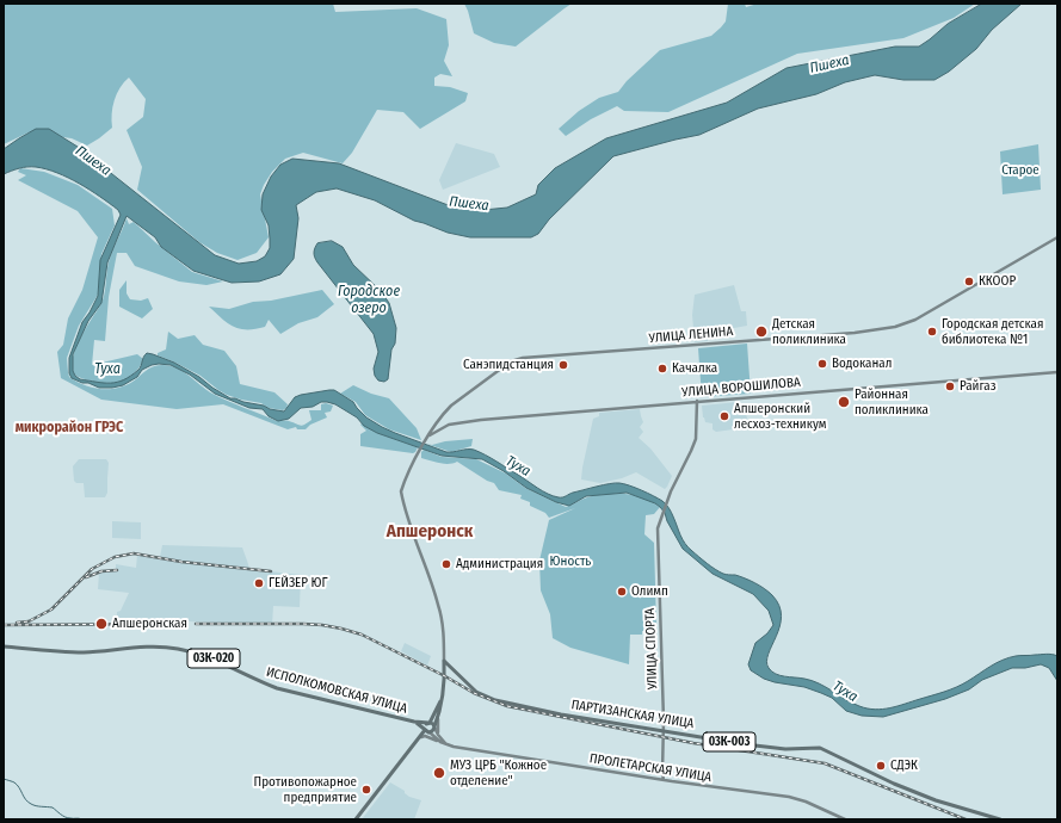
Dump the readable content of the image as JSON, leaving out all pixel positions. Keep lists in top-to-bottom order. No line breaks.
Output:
{"streets":{"main road":["УЛИЦА ЛЕНИНА","УЛИЦА ВОРОШИЛОВА","УЛИЦА СПОРТА","03К-020","ИСПОЛКОМОВСКАЯ УЛИЦА","ПАРТИЗАНСКАЯ УЛИЦА","03К-003","ПРОЛЕТАРСКАЯ УЛИЦА"]},"crossings":[["УЛИЦА ЛЕНИНА","УЛИЦА ВОРОШИЛОВА"],["УЛИЦА ЛЕНИНА","ПАРТИЗАНСКАЯ УЛИЦА"],["УЛИЦА ВОРОШИЛОВА","УЛИЦА СПОРТА"],["УЛИЦА СПОРТА","ПАРТИЗАНСКАЯ УЛИЦА"],["УЛИЦА СПОРТА","ПРОЛЕТАРСКАЯ УЛИЦА"],["ИСПОЛКОМОВСКАЯ УЛИЦА","ПРОЛЕТАРСКАЯ УЛИЦА"]],"districts":["микрорайон ГРЭС","Апшеронск"],"water":["Пшеха","Городское озеро","Туха"],"parks":["Старое","Юность"],"places":["ККООР","Детская поликлиника","Городская детская библиотека №1","Водоканал","Санэпидстанция","Качалка","Райгаз","Районная поликлиника","Апшеронский лесхоз-техникум","Администрация","ГЕЙЗЕР ЮГ","Олимп","Апшеронская","СДЭК","МУЗ ЦРБ \"Кожное отделение\"","Противопожарное предприятие"]}
